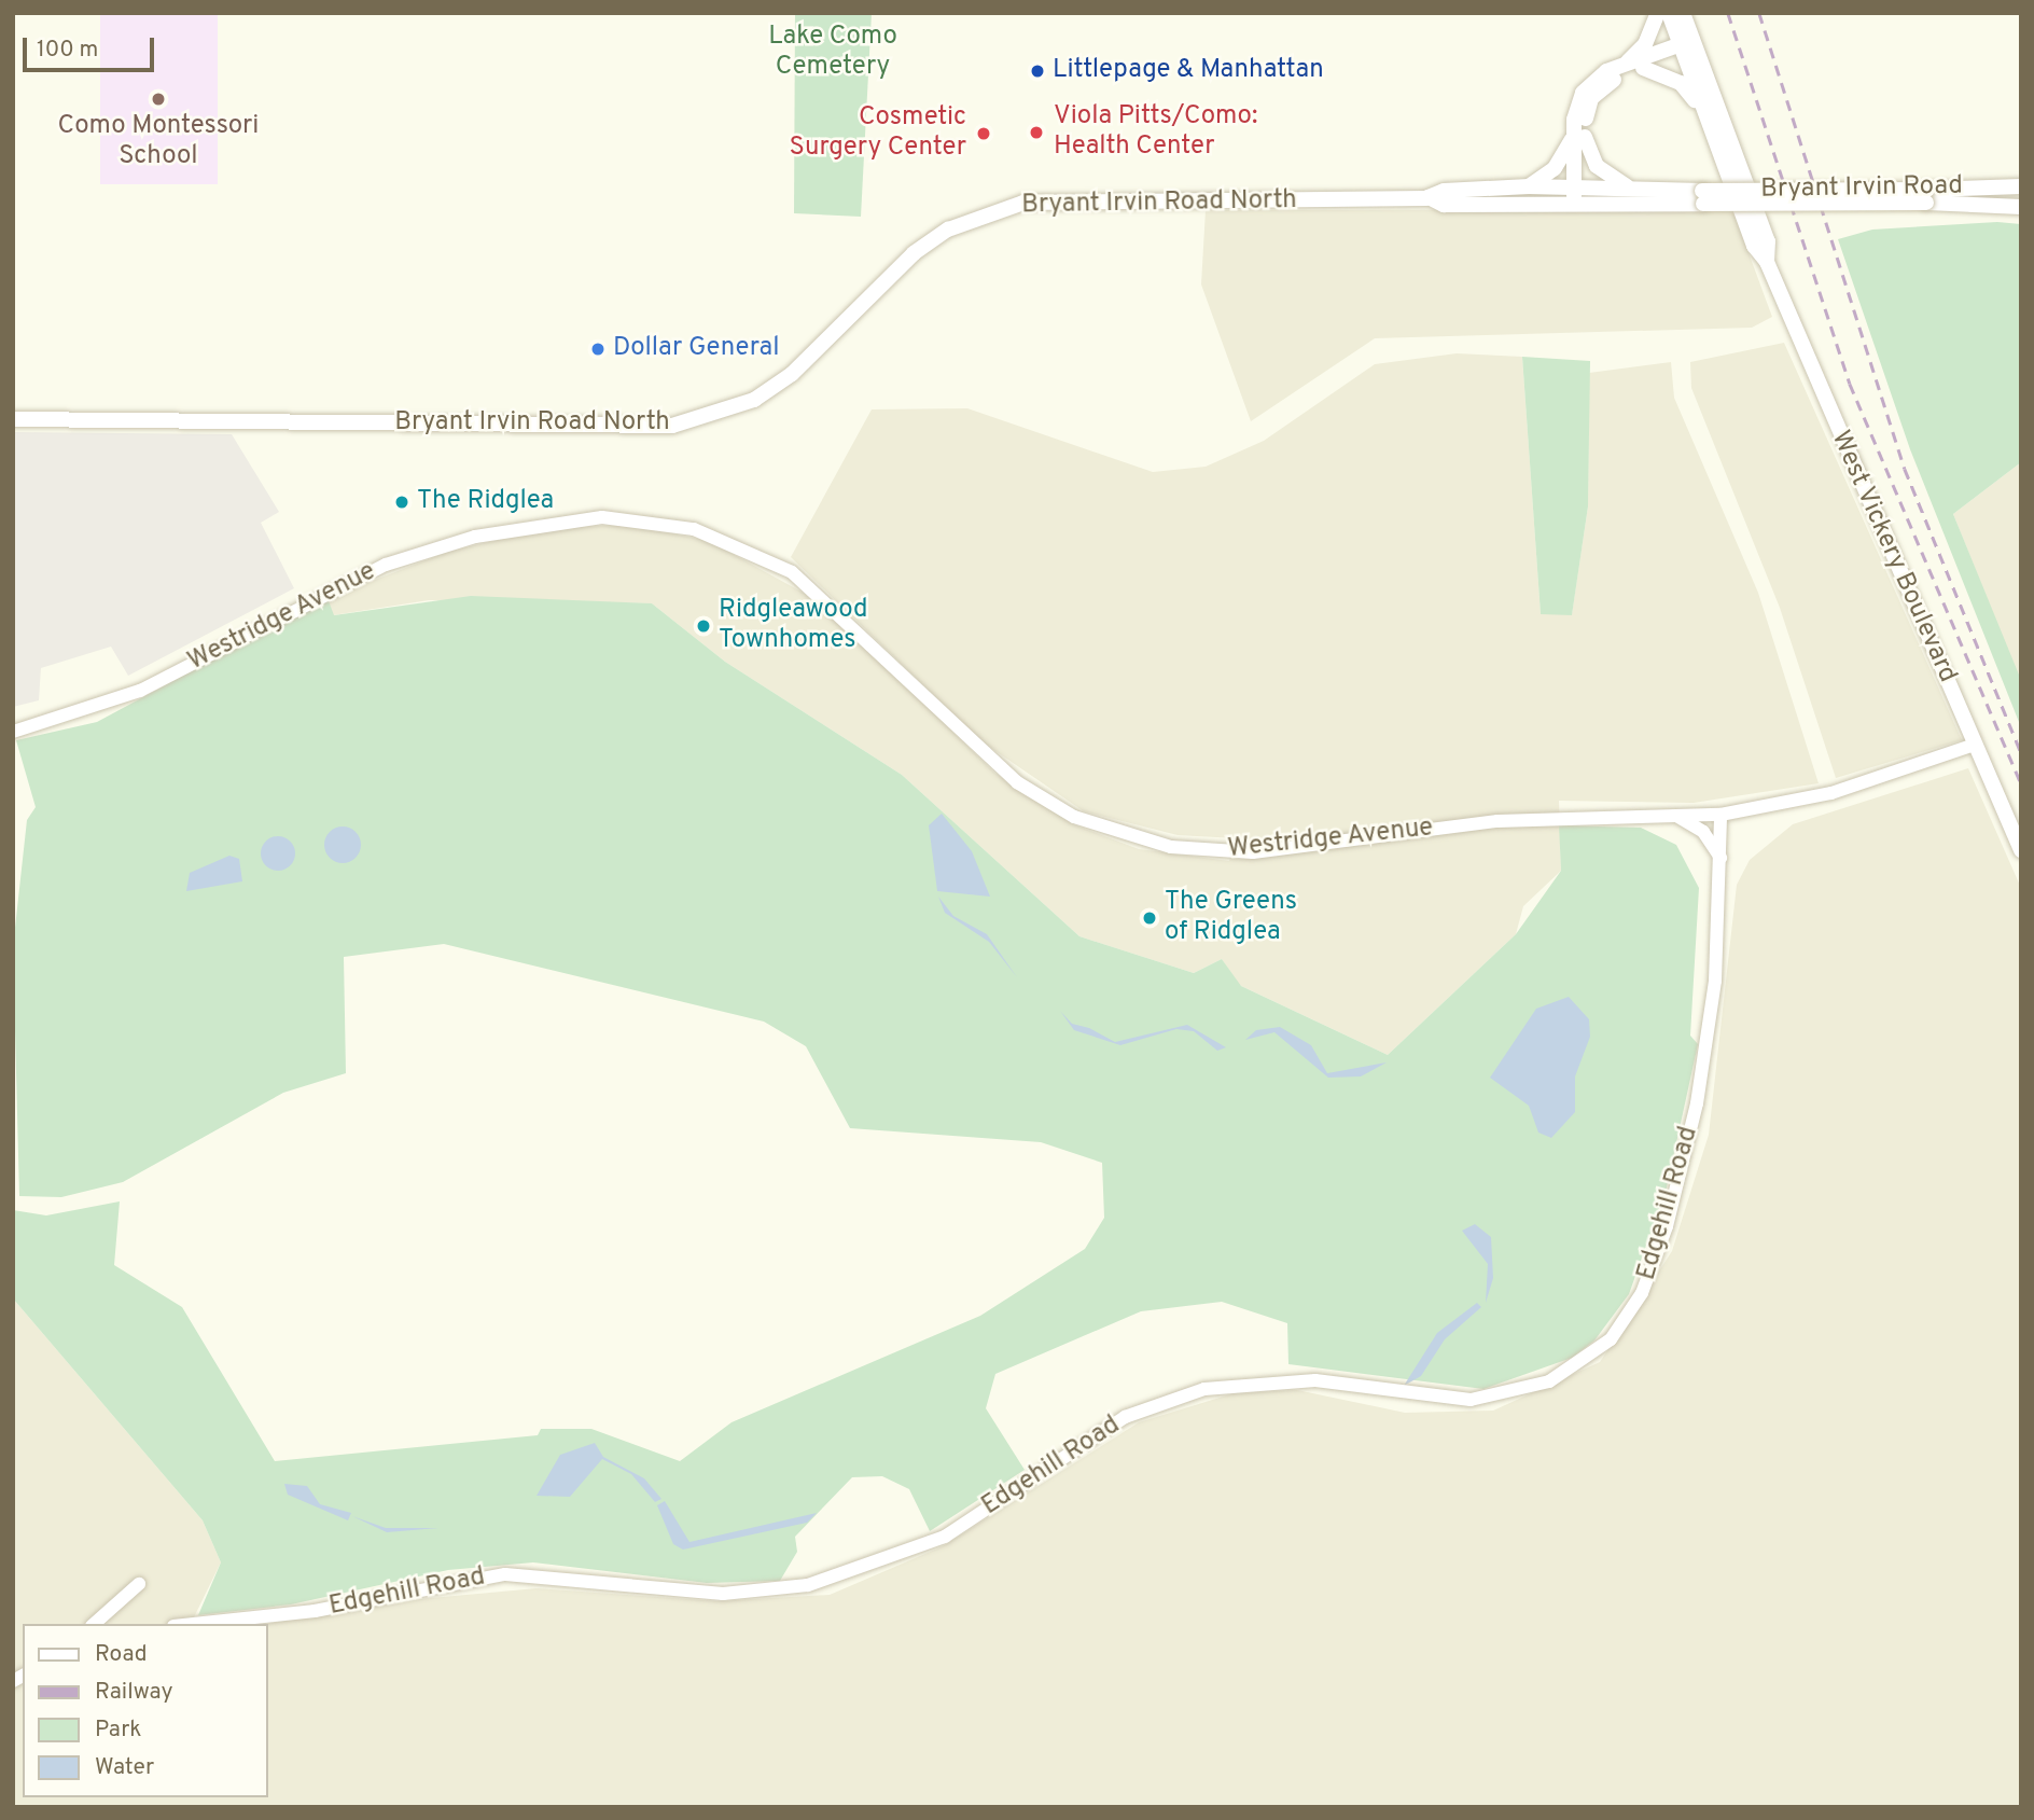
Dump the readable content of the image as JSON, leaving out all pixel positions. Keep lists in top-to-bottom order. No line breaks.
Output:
{"streets":{"main road":["Bryant Irvin Road","Bryant Irvin Road North","West Vickery Boulevard"],"street":["Westridge Avenue","Edgehill Road"]},"crossings":[["Bryant Irvin Road","Bryant Irvin Road North"],["West Vickery Boulevard","Westridge Avenue"],["Westridge Avenue","Edgehill Road"]],"parks":["Lake Como Cemetery"],"places":["Littlepage & Manhattan","Como Montessori School","Viola Pitts/Como: Health Center","Cosmetic Surgery Center","Dollar General","The Ridglea","Ridgleawood Townhomes","The Greens of Ridglea"],"legend":["Road","Railway","Park","Water"],"scale_bar":"100 m"}
